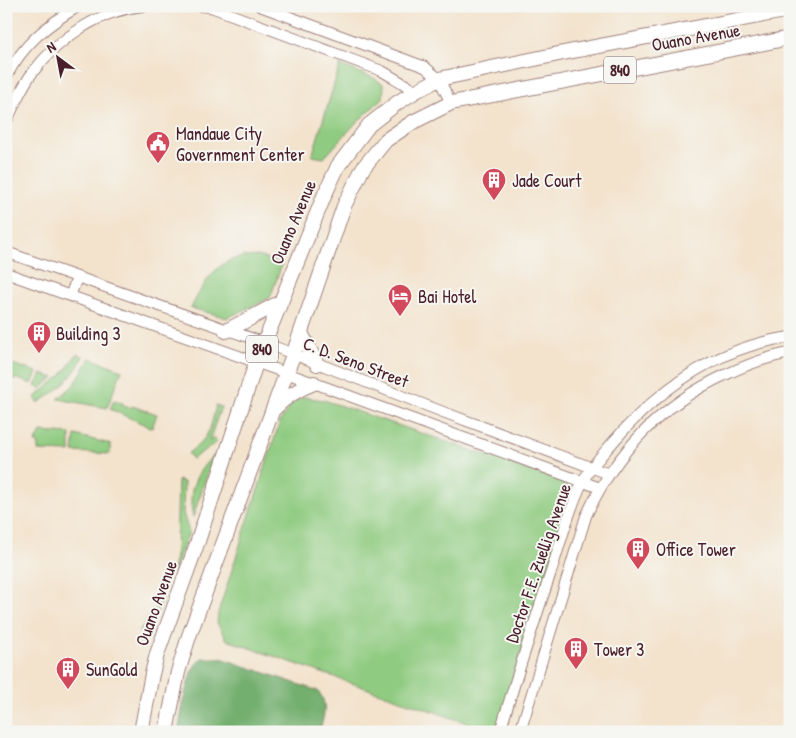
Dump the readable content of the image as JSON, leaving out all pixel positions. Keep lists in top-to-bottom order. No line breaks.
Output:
{"streets":{"highway":["Ouano Avenue","840"],"street":["C. D. Seno Street","Doctor F.E. Zuellig Avenue"]},"crossings":[["Ouano Avenue","C. D. Seno Street"],["C. D. Seno Street","Doctor F.E. Zuellig Avenue"]],"places":{"public building":["Mandaue City Government Center"],"building":["Jade Court","Building 3","Office Tower","Tower 3","SunGold"],"hotel":["Bai Hotel"]},"north":"top left"}
